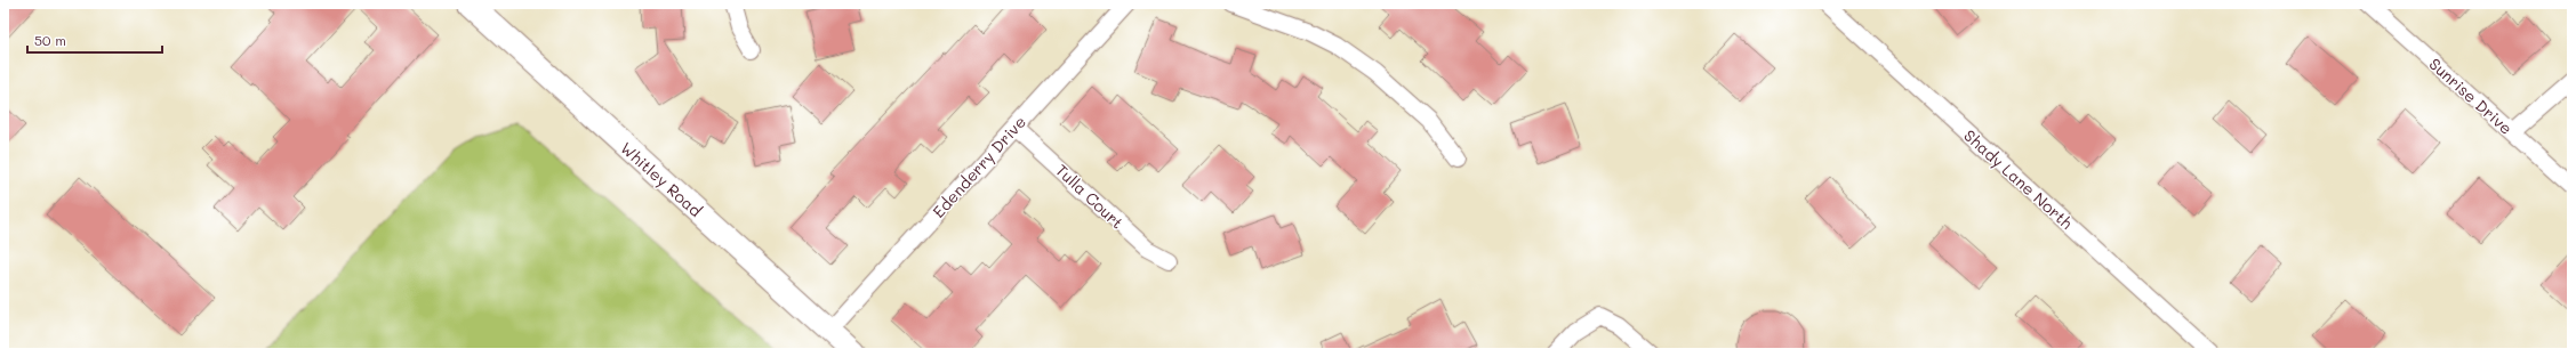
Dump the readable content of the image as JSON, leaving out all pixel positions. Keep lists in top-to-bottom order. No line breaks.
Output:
{"streets":{"street":["Sunrise Drive","Edenderry Drive","Whitley Road","Shady Lane North","Tulla Court"]},"crossings":[["Edenderry Drive","Whitley Road"],["Edenderry Drive","Tulla Court"]],"scale_bar":"50 m"}
